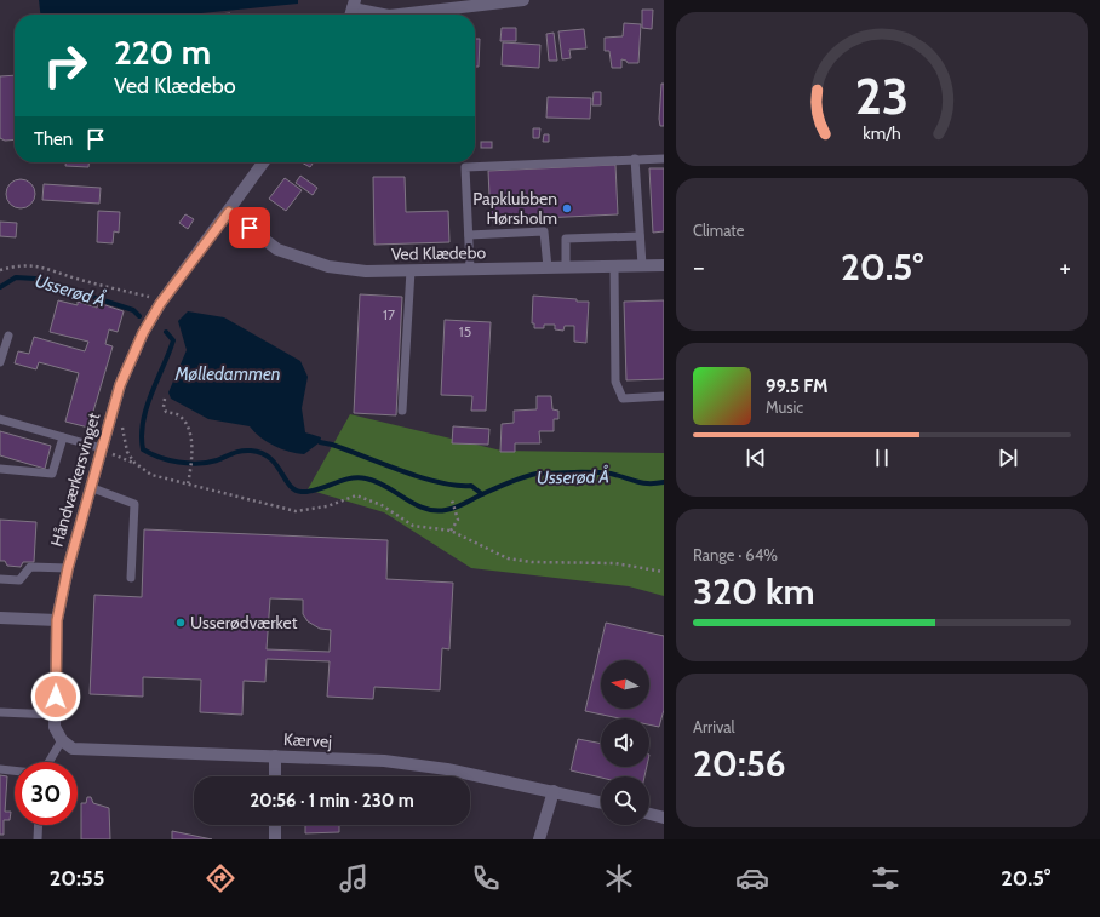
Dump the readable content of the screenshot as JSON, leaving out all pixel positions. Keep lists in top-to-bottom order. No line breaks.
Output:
{"streets":{"street":["Ved Klædebo","Håndværkersvinget","Kærvej"]},"crossings":[["Ved Klædebo","Håndværkersvinget"],["Håndværkersvinget","Kærvej"]],"water":["Usserød Å","Mølledammen"],"places":["Papklubben Hørsholm","Usserødværket"],"house_numbers":["17","15"],"north":"left","page":{"turn":["220 m","Ved Klædebo"],"then":"Then","tile":["Climate",["Range · 64%","320 km"],["Arrival","20:56"]],"heat":["−","20.5°","+"],"song":["99.5 FM","Music"],"limit":"30","trip":"20:56 · 1 min · 230 m","tabs":["20:55","20.5°"],"gauge":["23","km/h"]}}
